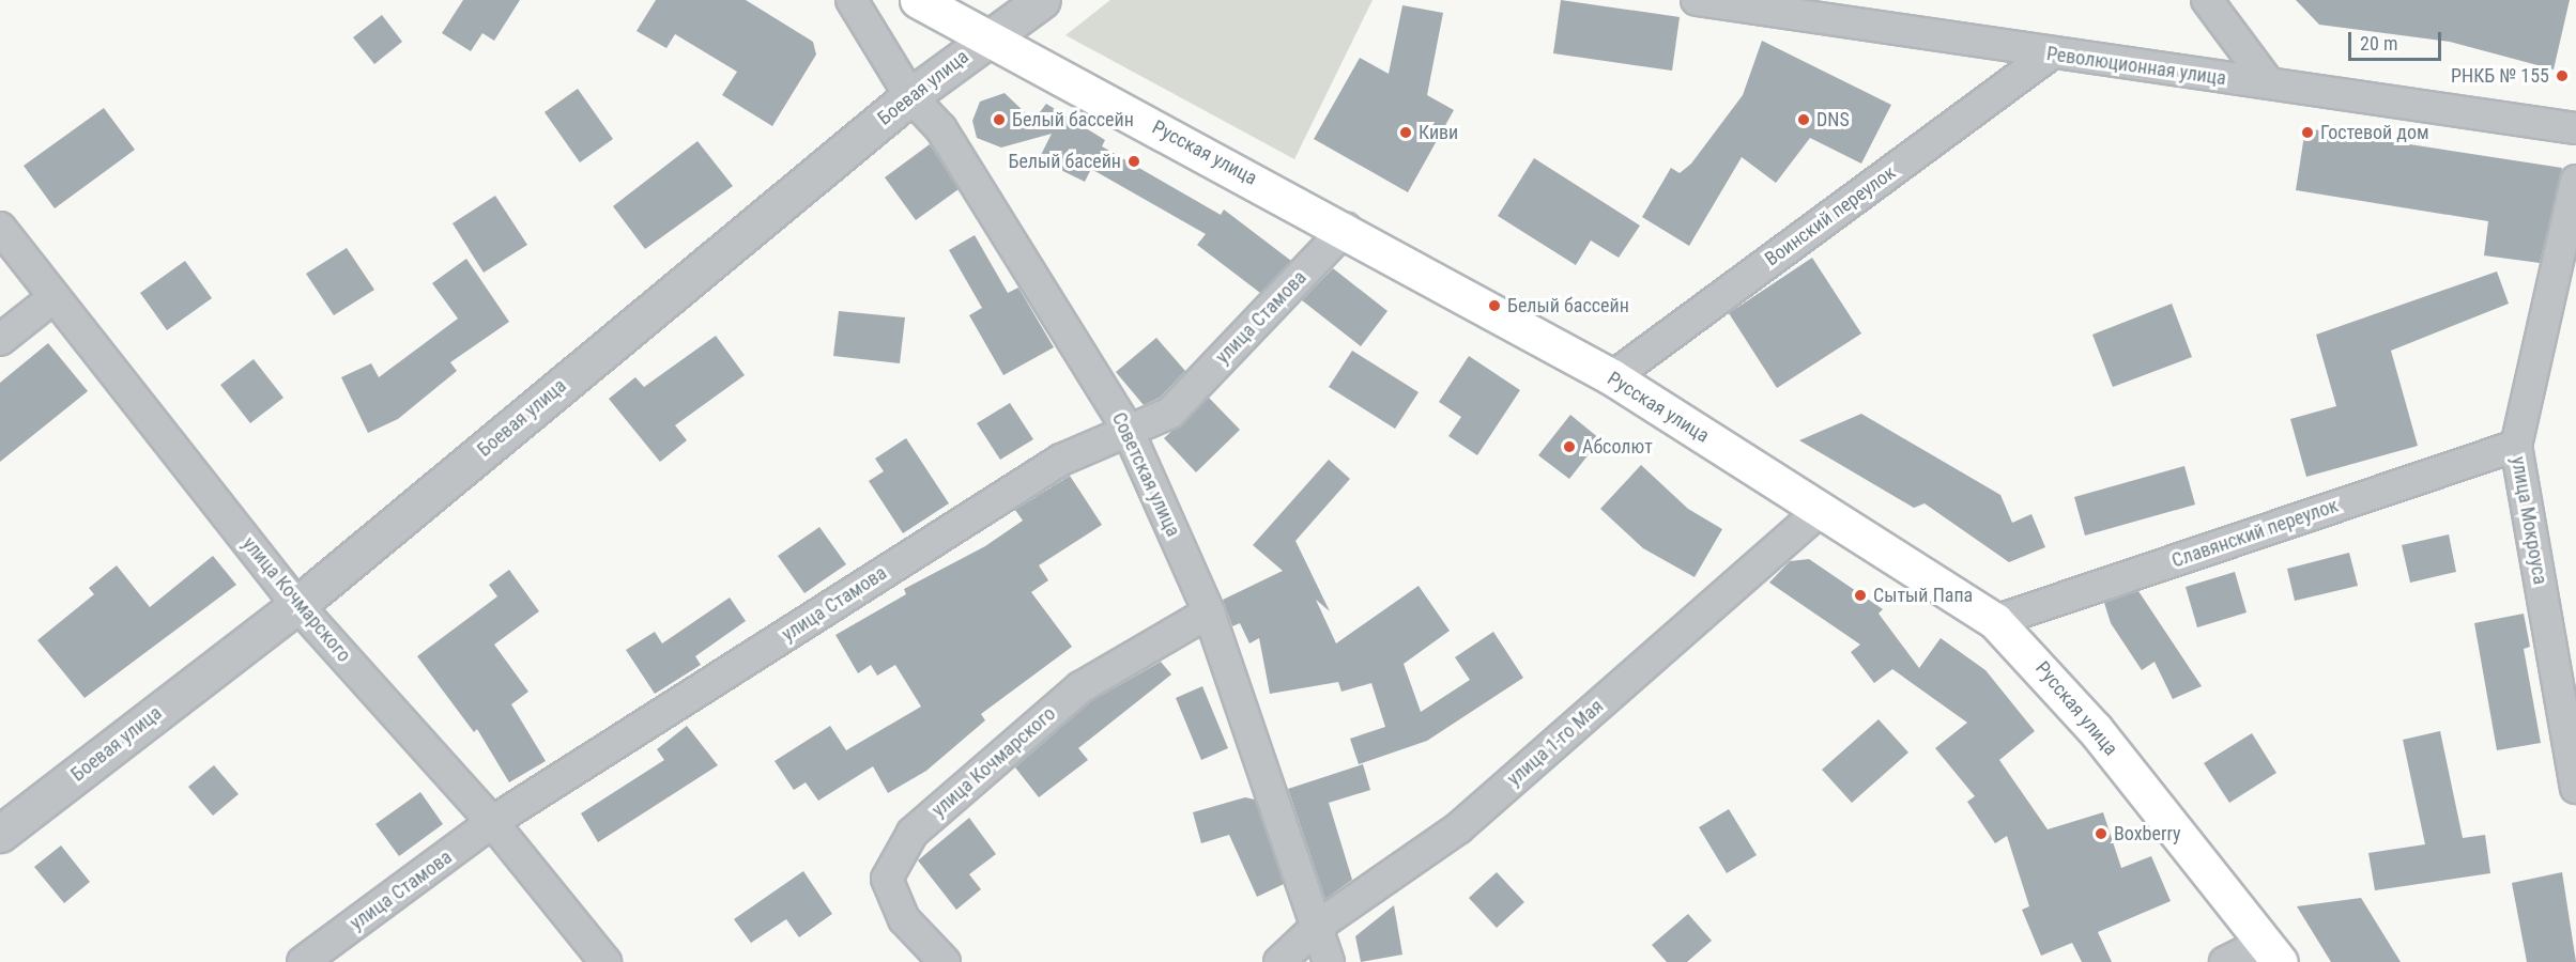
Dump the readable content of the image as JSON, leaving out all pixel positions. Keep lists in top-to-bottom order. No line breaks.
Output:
{"streets":{"main road":["Русская улица"],"street":["Революционная улица","Боевая улица","Воинский переулок","улица Стамова","Советская улица","улица Мокроуса","Славянский переулок","улица Кочмарского","улица 1-го Мая"]},"crossings":[["Революционная улица","Воинский переулок"],["Боевая улица","Русская улица"],["Боевая улица","Советская улица"],["Боевая улица","улица Кочмарского"],["Русская улица","Воинский переулок"],["Русская улица","улица Стамова"],["Русская улица","Славянский переулок"],["Русская улица","улица 1-го Мая"],["улица Стамова","Советская улица"],["улица Стамова","улица Кочмарского"],["Советская улица","улица Кочмарского"],["Советская улица","улица 1-го Мая"],["улица Мокроуса","Славянский переулок"]],"places":["РНКБ № 155","Белый баcсейн","DNS","Киви","Гостевой дом","Белый басейн","Белый бассейн","Абсолют","Сытый Папа","Boxberry"],"scale_bar":"20 m"}
